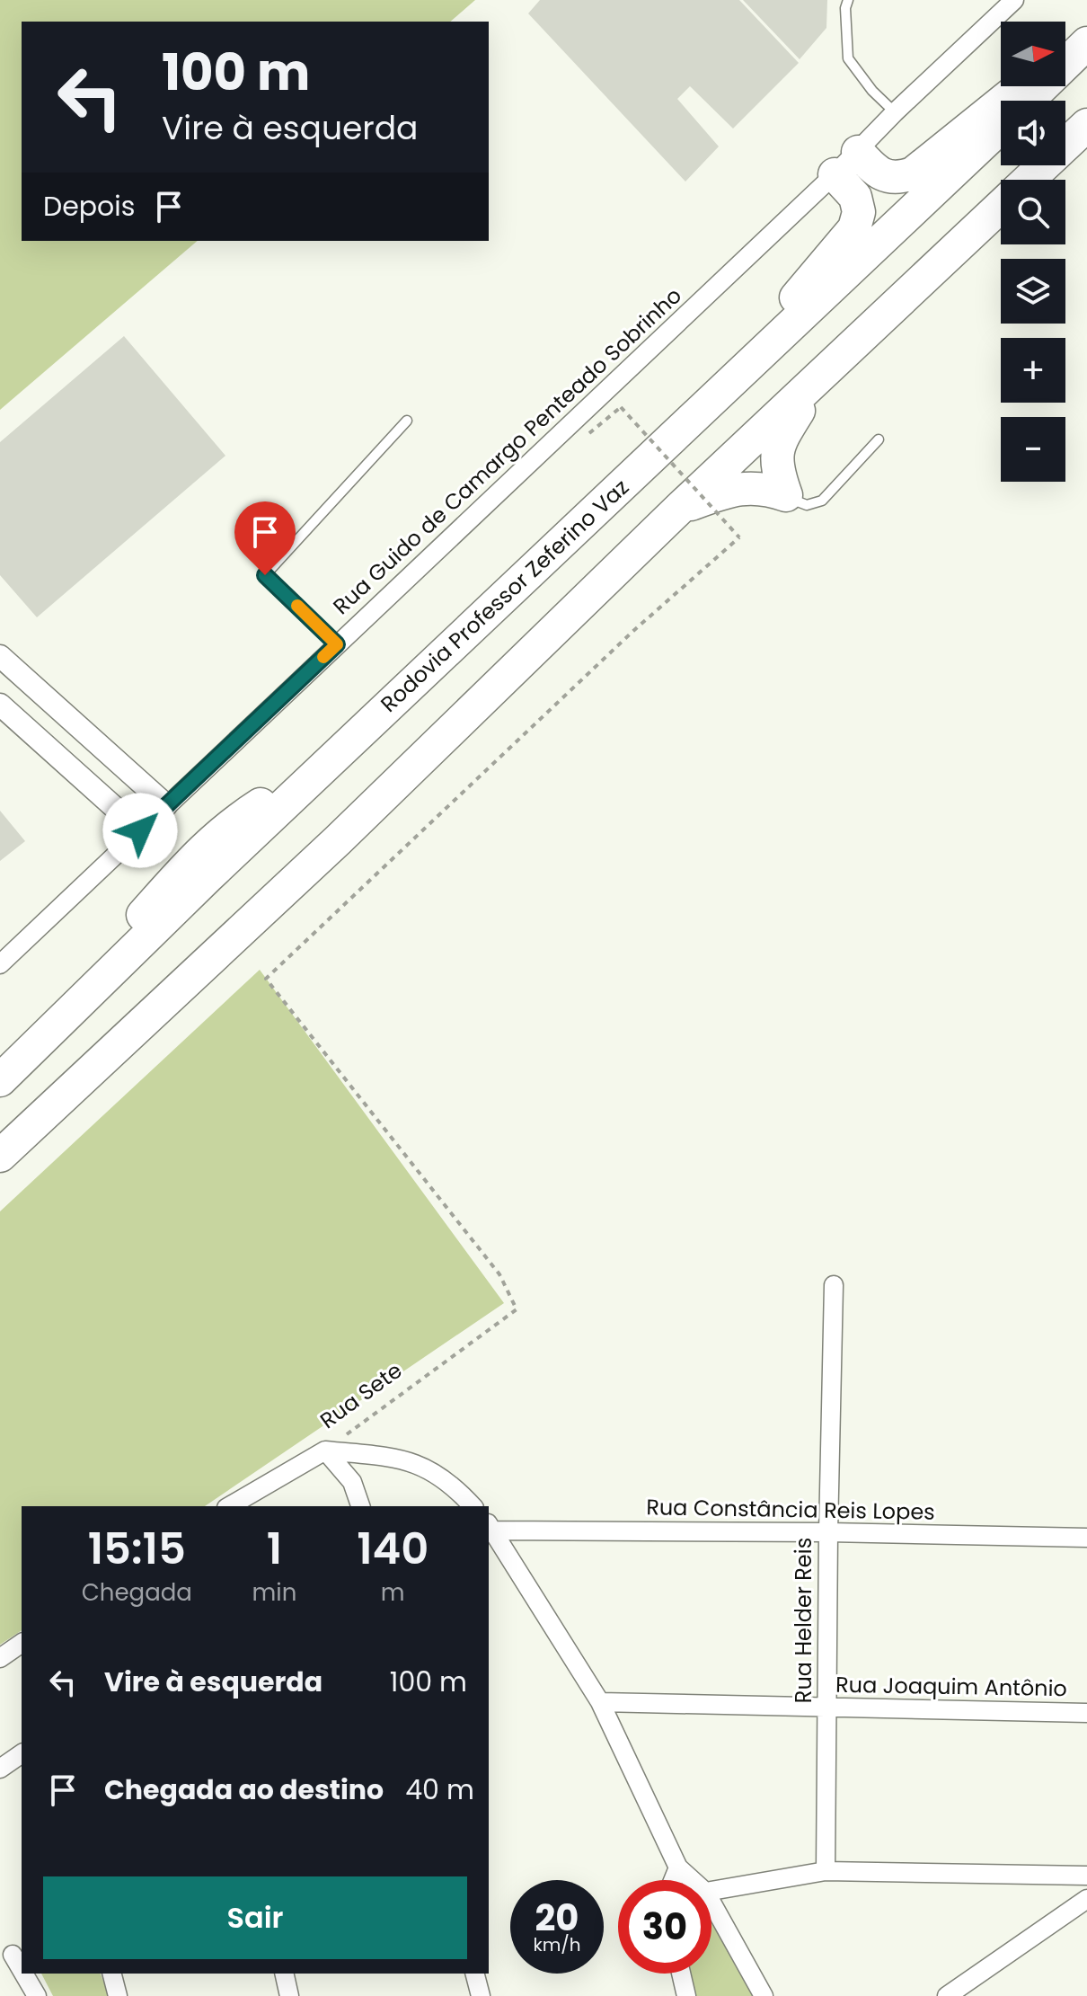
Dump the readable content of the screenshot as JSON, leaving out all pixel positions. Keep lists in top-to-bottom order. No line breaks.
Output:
{"streets":{"highway":["Rodovia Professor Zeferino Vaz"],"street":["Rua Guido de Camargo Penteado Sobrinho","Rua Sete","Rua Constância Reis Lopes","Rua Helder Reis","Rua Joaquim Antônio"]},"crossings":[["Rua Constância Reis Lopes","Rua Helder Reis"],["Rua Helder Reis","Rua Joaquim Antônio"]],"north":"right","page":{"map_buttons":["+","−"],"turn":["100 m","Vire à esquerda"],"then":"Depois","eta":["15:15","Chegada","1","min","140","m"],"list":[{"name":"Vire à esquerda","value":"100 m"},{"name":"Chegada ao destino","value":"40 m"}],"buttons":"Sair","speed":"20 km/h","limit":"30"}}
